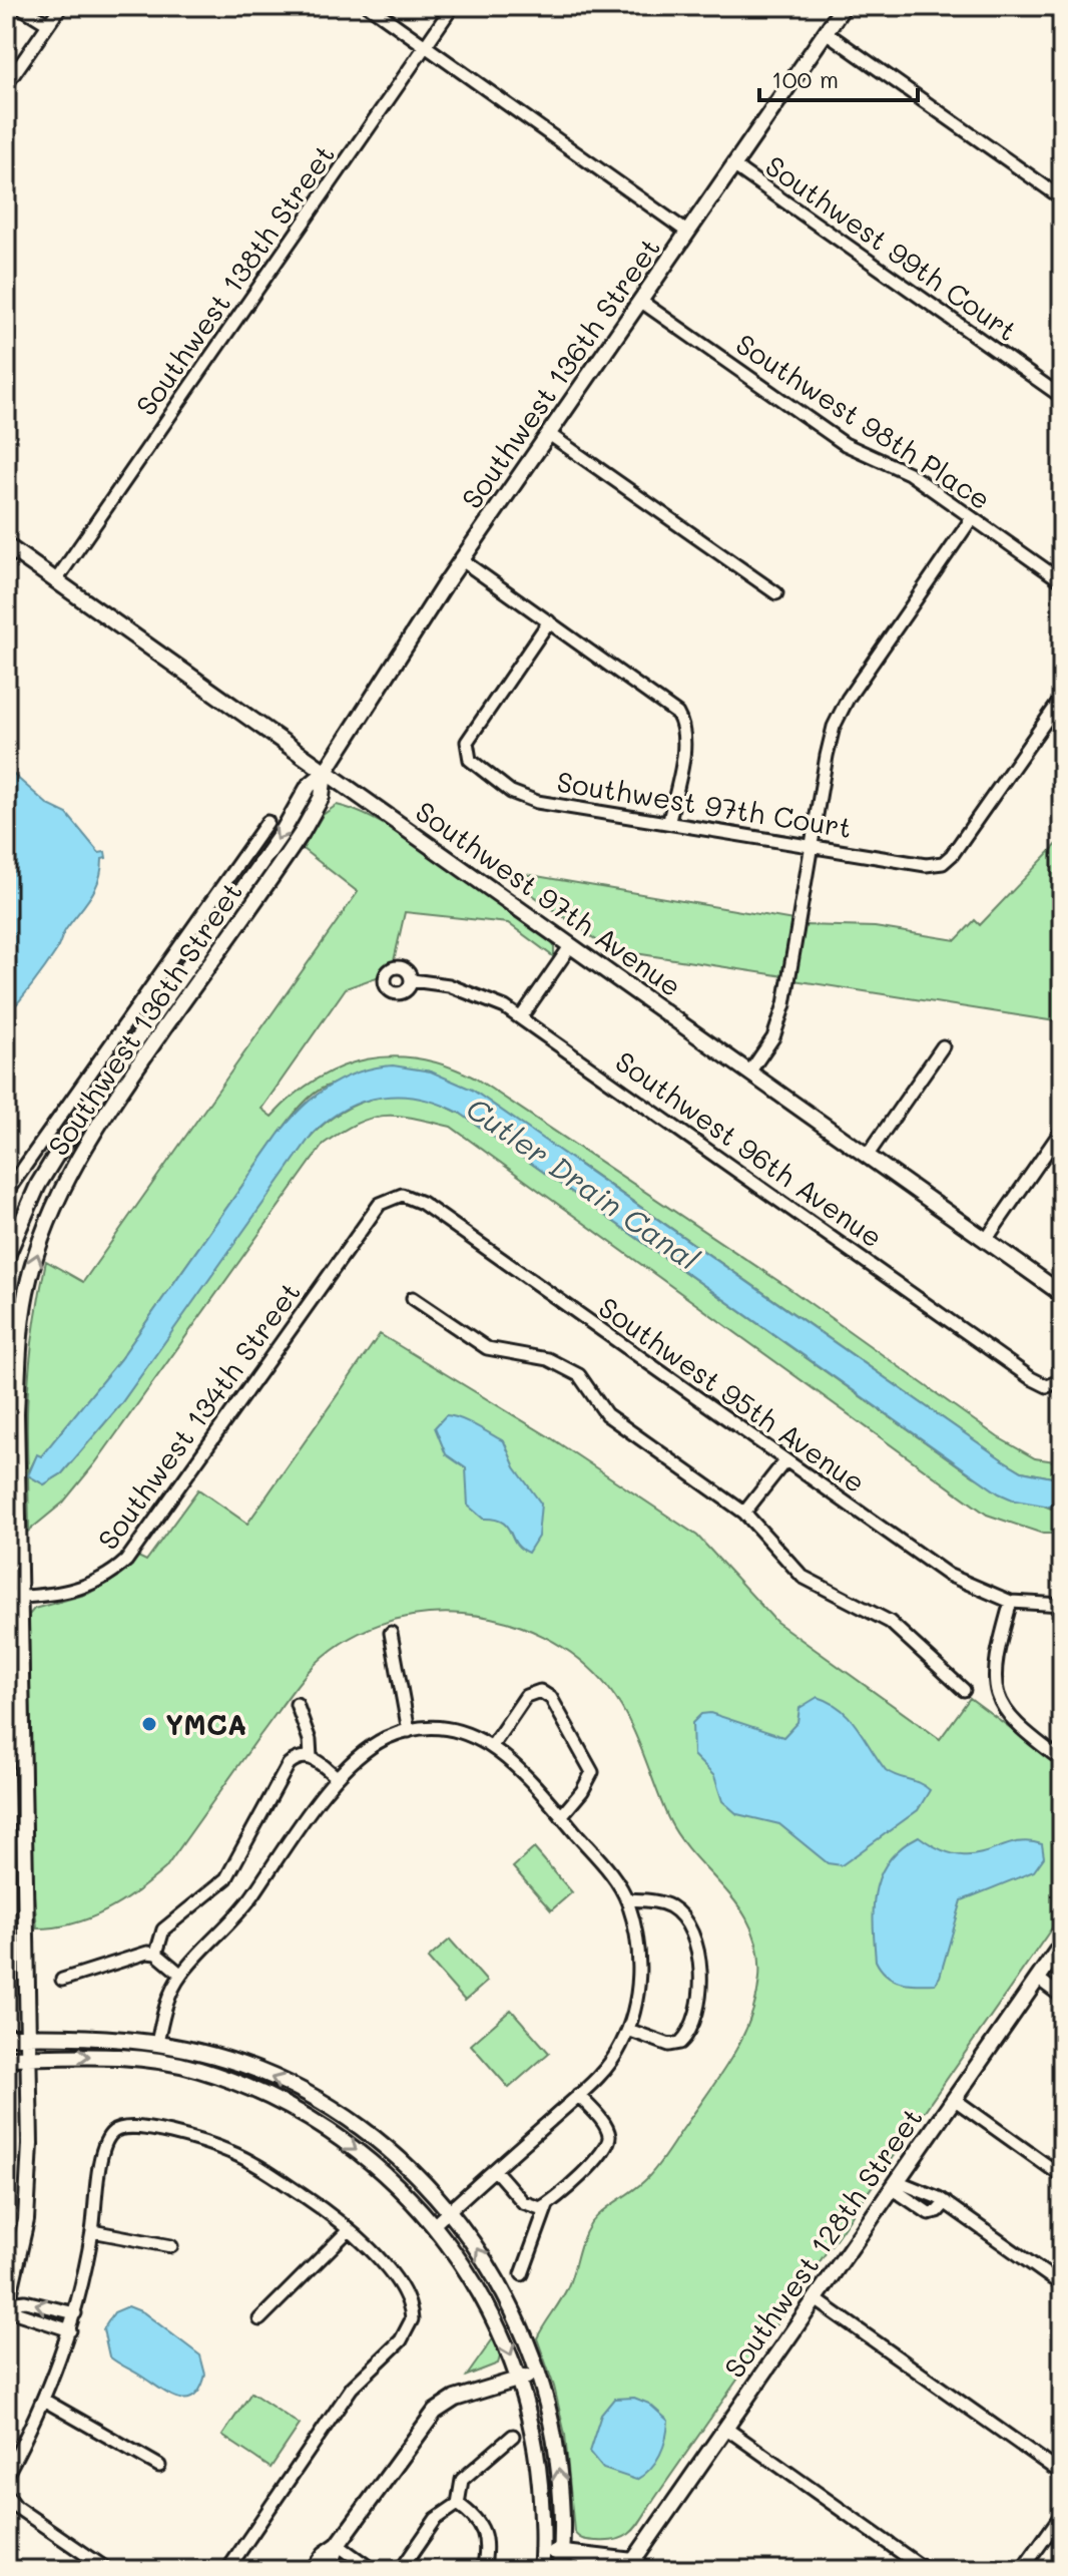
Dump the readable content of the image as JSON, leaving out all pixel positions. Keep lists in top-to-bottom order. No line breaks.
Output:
{"streets":{"street":["Southwest 99th Court","Southwest 138th Street","Southwest 136th Street","Southwest 98th Place","Southwest 97th Court","Southwest 97th Avenue","Southwest 96th Avenue","Southwest 95th Avenue","Southwest 134th Street","Southwest 128th Street"]},"crossings":[["Southwest 99th Court","Southwest 136th Street"],["Southwest 138th Street","Southwest 97th Avenue"],["Southwest 136th Street","Southwest 98th Place"],["Southwest 136th Street","Southwest 97th Avenue"],["Southwest 136th Street","Southwest 134th Street"],["Southwest 95th Avenue","Southwest 134th Street"]],"water":["Cutler Drain Canal"],"places":["YMCA"],"scale_bar":"100 m"}
